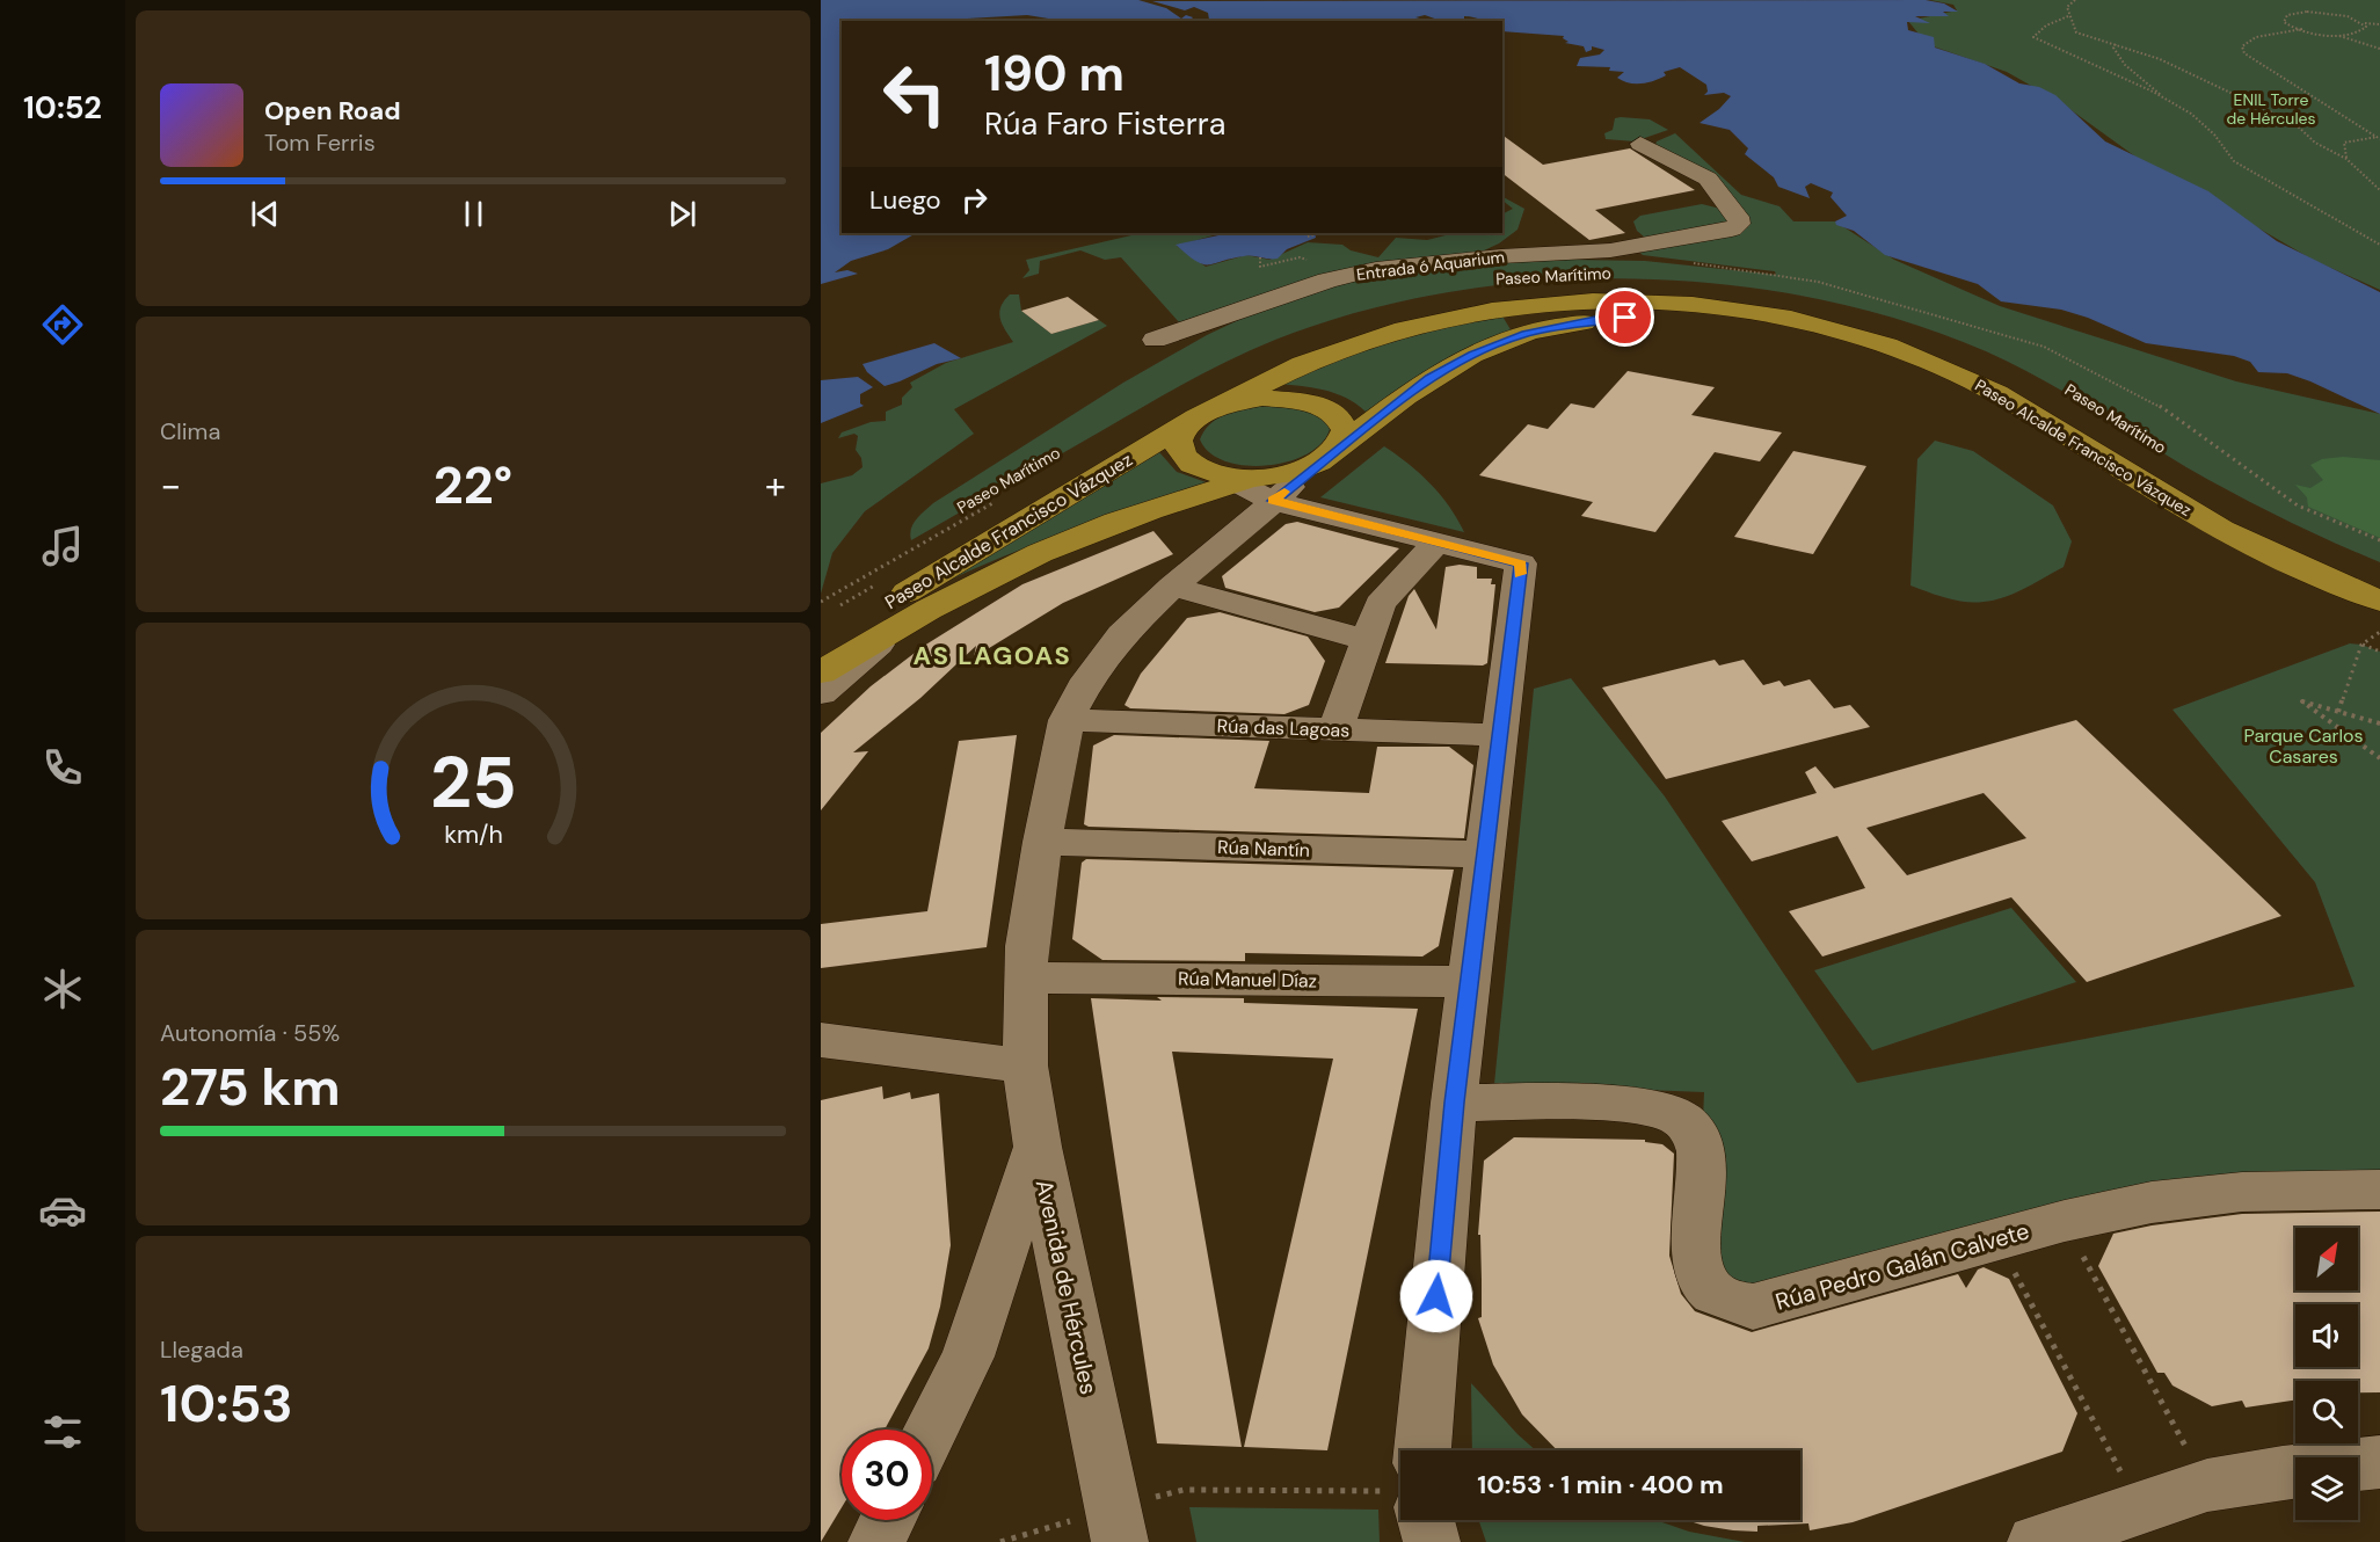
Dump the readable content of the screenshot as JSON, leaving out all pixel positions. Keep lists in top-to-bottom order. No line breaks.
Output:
{"streets":{"main road":["Paseo Alcalde Francisco Vázquez"],"street":["Entrada ó Aquarium","Rúa das Lagoas","Rúa Nantín","Rúa Manuel Díaz","Rúa Pedro Galán Calvete","Avenida de Hércules"],"path":["Paseo Marítimo"]},"crossings":[["Paseo Alcalde Francisco Vázquez","Avenida de Hércules"],["Rúa das Lagoas","Avenida de Hércules"],["Rúa Nantín","Avenida de Hércules"],["Rúa Manuel Díaz","Avenida de Hércules"]],"districts":["AS LAGOAS"],"parks":["ENIL Torre de Hércules","Parque Carlos Casares"],"north":"top right","page":{"tabs":"10:52","turn":["190 m","Rúa Faro Fisterra"],"song":["Open Road","Tom Ferris"],"then":"Luego","tile":["Clima",["Autonomía · 55%","275 km"],["Llegada","10:53"]],"heat":["−","22°","+"],"limit":"30","trip":"10:53 · 1 min · 400 m","gauge":["25","km/h"]}}
